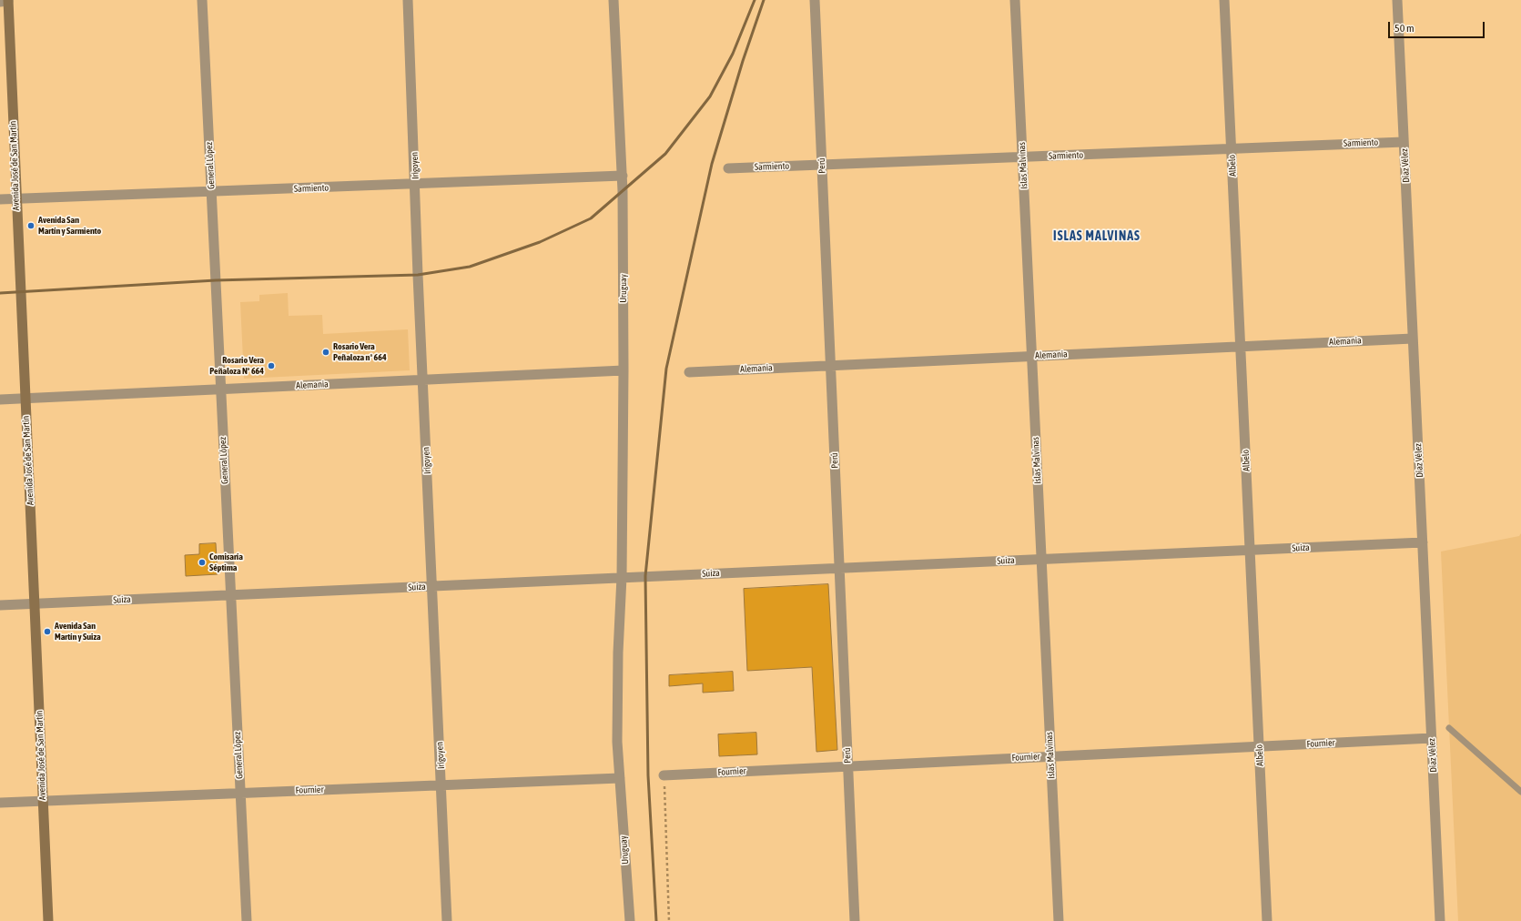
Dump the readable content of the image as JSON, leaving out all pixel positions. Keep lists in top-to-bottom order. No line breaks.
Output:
{"streets":{"main road":["Avenida José de San Martín"],"street":["Sarmiento","General López","Irigoyen","Perú","Islas Malvinas","Albelo","Díaz Vélez","Uruguay","Alemania","Suiza","Fournier"]},"crossings":[["Sarmiento","Avenida José de San Martín"],["Sarmiento","General López"],["Sarmiento","Irigoyen"],["Sarmiento","Perú"],["Sarmiento","Islas Malvinas"],["Sarmiento","Albelo"],["Sarmiento","Díaz Vélez"],["Sarmiento","Uruguay"],["Avenida José de San Martín","Alemania"],["Avenida José de San Martín","Suiza"],["Avenida José de San Martín","Fournier"],["General López","Alemania"],["General López","Suiza"],["General López","Fournier"],["Irigoyen","Alemania"],["Irigoyen","Suiza"],["Irigoyen","Fournier"],["Perú","Alemania"],["Perú","Suiza"],["Perú","Fournier"],["Islas Malvinas","Alemania"],["Islas Malvinas","Suiza"],["Islas Malvinas","Fournier"],["Albelo","Alemania"],["Albelo","Suiza"],["Albelo","Fournier"],["Díaz Vélez","Alemania"],["Díaz Vélez","Suiza"],["Díaz Vélez","Fournier"],["Uruguay","Alemania"],["Uruguay","Suiza"],["Uruguay","Fournier"]],"districts":["ISLAS MALVINAS"],"places":["Avenida San Martín y Sarmiento","Rosario Vera Peñaloza n° 664","Rosario Vera Peñaloza Nº 664","Comisaría Séptima","Avenida San Martín y Suiza"],"scale_bar":"50 m"}
